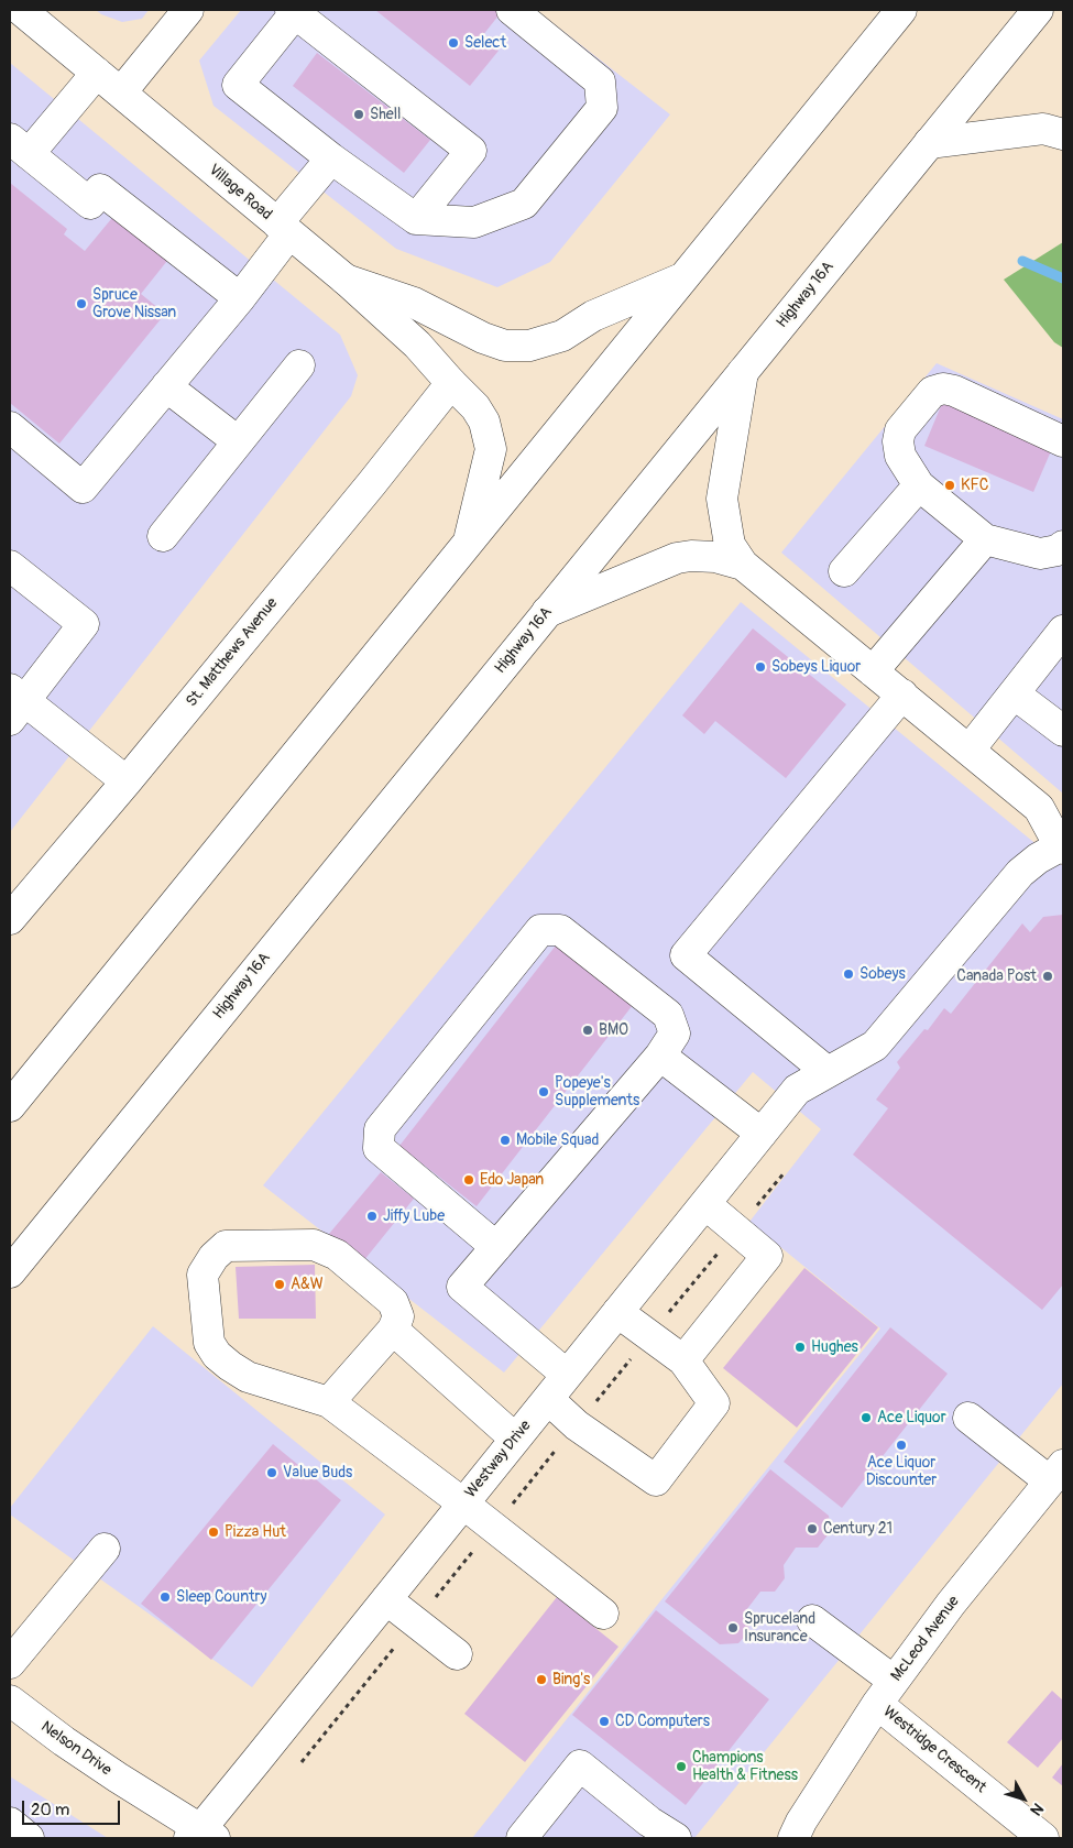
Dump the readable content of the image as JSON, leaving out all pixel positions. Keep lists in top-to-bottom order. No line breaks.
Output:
{"streets":{"main road":["Village Road","Highway 16A","St. Matthews Avenue","Westway Drive","McLeod Avenue","Nelson Drive","Westridge Crescent"]},"crossings":[["Village Road","St. Matthews Avenue"],["Westway Drive","Nelson Drive"],["McLeod Avenue","Westridge Crescent"]],"places":["Select","Shell","Spruce Grove Nissan","KFC","Sobeys Liquor","Sobeys","Canada Post","BMO","Popeye's Supplements","Mobile Squad","Edo Japan","Jiffy Lube","A&W","Hughes","Ace Liquor","Ace Liquor Discounter","Value Buds","Century 21","Pizza Hut","Sleep Country","Spruceland Insurance","Bing's","CD Computers","Champions Health & Fitness"],"scale_bar":"20 m","north":"bottom right"}
